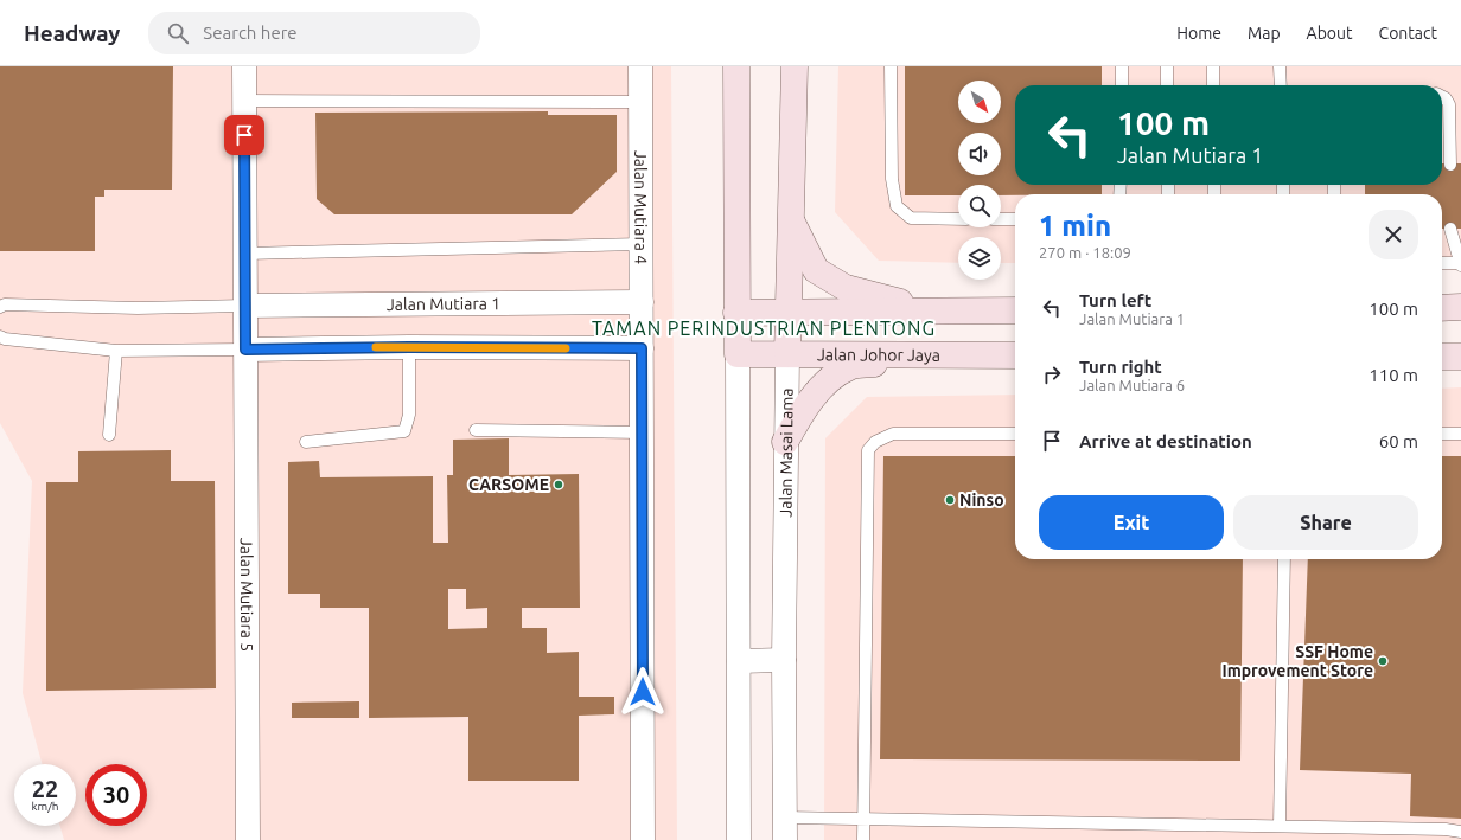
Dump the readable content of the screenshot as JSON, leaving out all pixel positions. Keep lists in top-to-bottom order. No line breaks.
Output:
{"streets":{"main road":["Jalan Johor Jaya","Jalan Masai Lama"],"street":["Jalan Mutiara 4","Jalan Mutiara 1","Jalan Mutiara 5"]},"crossings":[["Jalan Mutiara 4","Jalan Mutiara 1"],["Jalan Mutiara 1","Jalan Mutiara 5"],["Jalan Johor Jaya","Jalan Masai Lama"]],"districts":["TAMAN PERINDUSTRIAN PLENTONG"],"places":["CARSOME","Ninso","SSF Home Improvement Store"],"north":"bottom right","page":{"header":"Headway","search":"Search here","nav":["Home","Map","About","Contact"],"turn":["100 m","Jalan Mutiara 1"],"heading":["1 min","270 m · 18:09"],"list":[{"name":"Turn left","note":"Jalan Mutiara 1","value":"100 m"},{"name":"Turn right","note":"Jalan Mutiara 6","value":"110 m"},{"name":"Arrive at destination","value":"60 m"}],"buttons":["Exit","Share"],"speed":"22 km/h","limit":"30"}}
